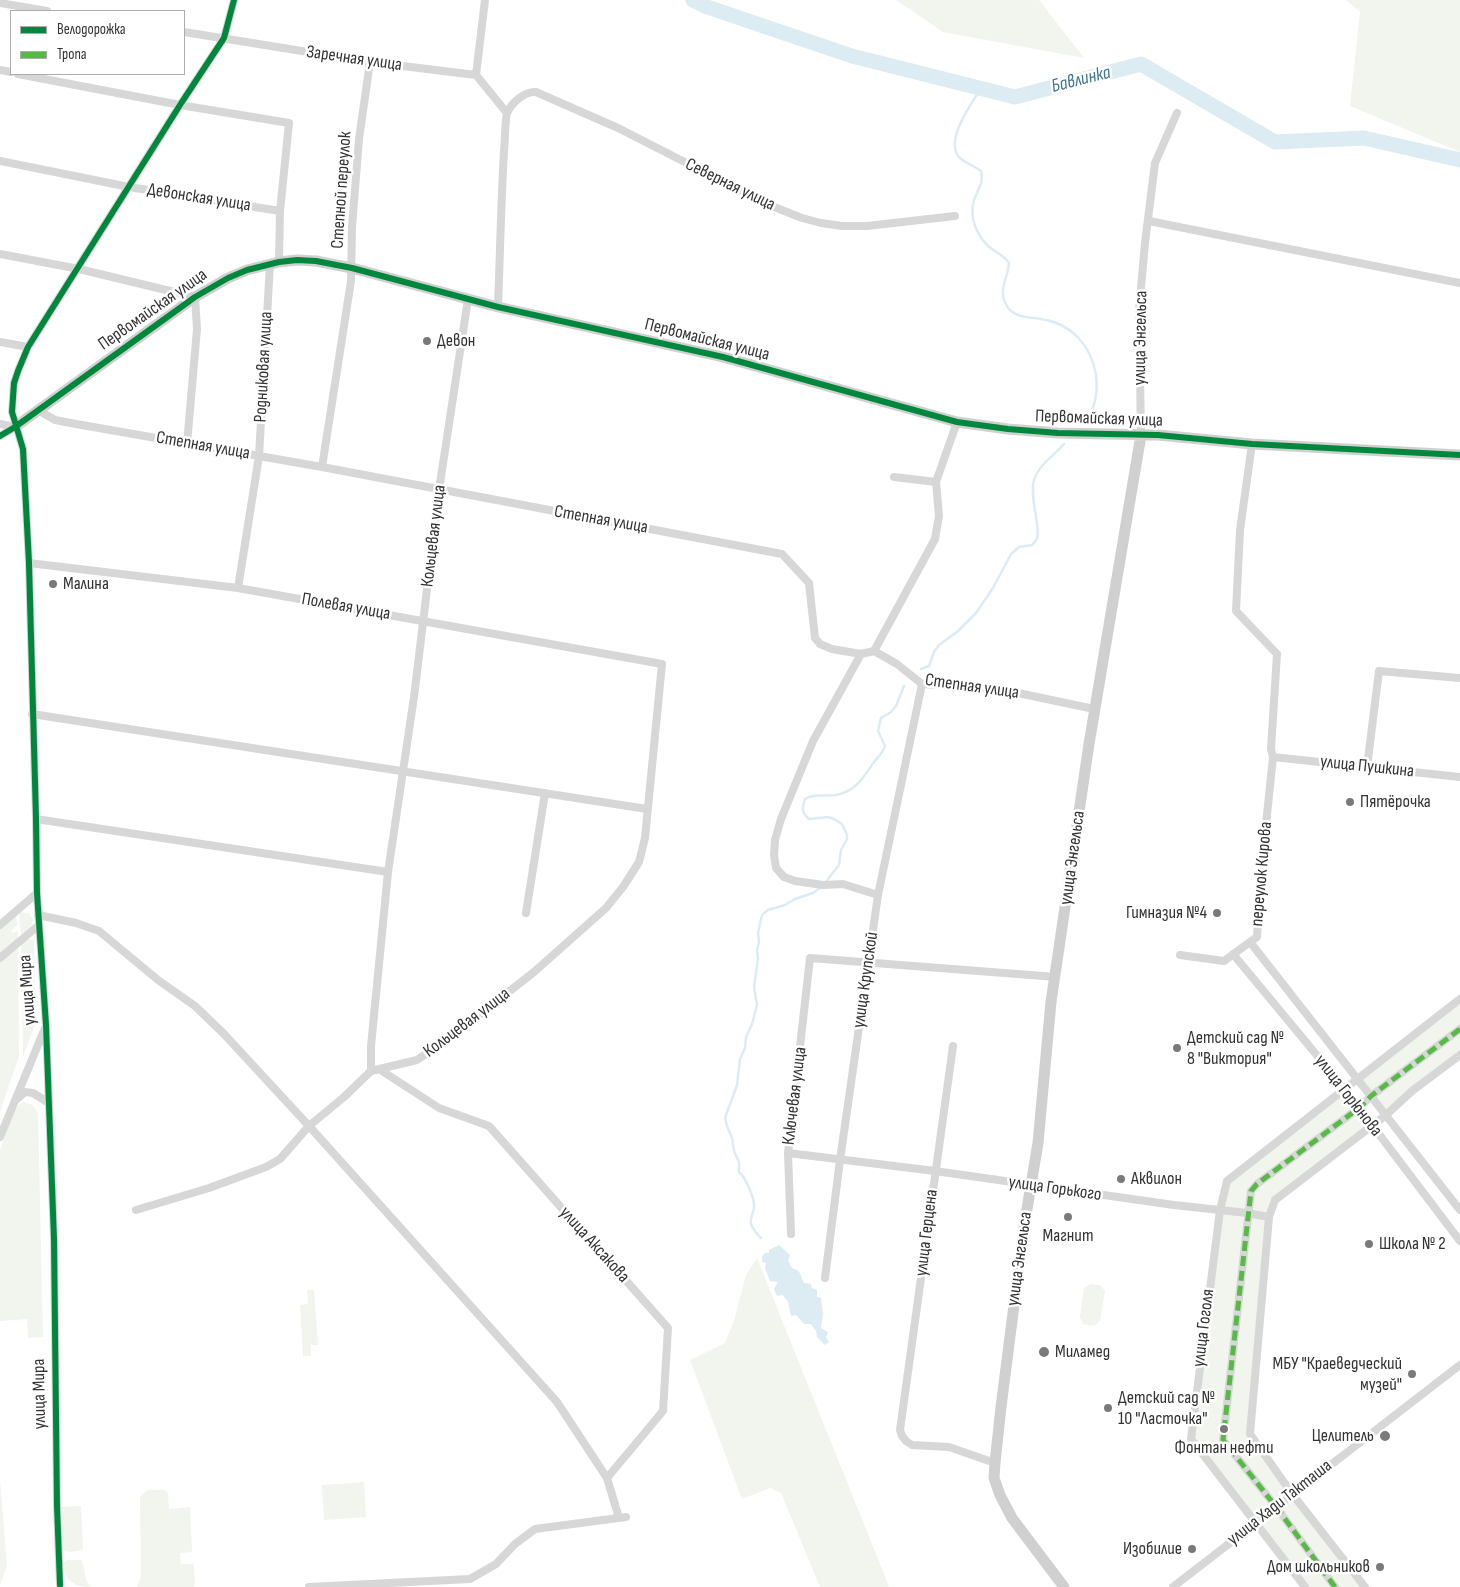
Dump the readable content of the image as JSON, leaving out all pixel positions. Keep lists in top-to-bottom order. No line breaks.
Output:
{"streets":{"street":["Заречная улица","Северная улица","Степной переулок","Девонская улица","Первомайская улица","улица Энгельса","Родниковая улица","Степная улица","Кольцевая улица","Полевая улица","улица Пушкина","переулок Кирова","улица Крупской","улица Мира","Ключевая улица","улица Горюнова","улица Горького","улица Герцена","улица Аксакова","улица Гоголя","улица Хади Такташа"]},"crossings":[["Заречная улица","Степной переулок"],["Заречная улица","улица Мира"],["Степной переулок","Первомайская улица"],["Степной переулок","Степная улица"],["Девонская улица","Родниковая улица"],["Девонская улица","улица Мира"],["Первомайская улица","улица Энгельса"],["Первомайская улица","Родниковая улица"],["Первомайская улица","Степная улица"],["Первомайская улица","Кольцевая улица"],["Первомайская улица","переулок Кирова"],["Первомайская улица","улица Мира"],["улица Энгельса","Степная улица"],["улица Энгельса","улица Горького"],["улица Энгельса","улица Герцена"],["Родниковая улица","Степная улица"],["Родниковая улица","Полевая улица"],["Родниковая улица","улица Мира"],["Степная улица","Кольцевая улица"],["Степная улица","улица Крупской"],["Кольцевая улица","Полевая улица"],["Кольцевая улица","улица Аксакова"],["Полевая улица","улица Мира"],["улица Пушкина","переулок Кирова"],["переулок Кирова","улица Горюнова"],["улица Крупской","Ключевая улица"],["улица Крупской","улица Горького"],["Ключевая улица","улица Горького"],["улица Горюнова","улица Гоголя"],["улица Горького","улица Герцена"],["улица Горького","улица Гоголя"],["улица Гоголя","улица Хади Такташа"]],"water":["Бавлинка"],"places":["Девон","Малина","Пятёрочка","Гимназия №4","Детский сад № 8 \"Виктория\"","Аквилон","Магнит","Школа № 2","Миламед","МБУ \"Краеведческий музей\"","Детский сад № 10 \"Ласточка\"","Фонтан нефти","Целитель","Изобилие","Дом школьников"],"legend":["Велодорожка","Тропа"]}
